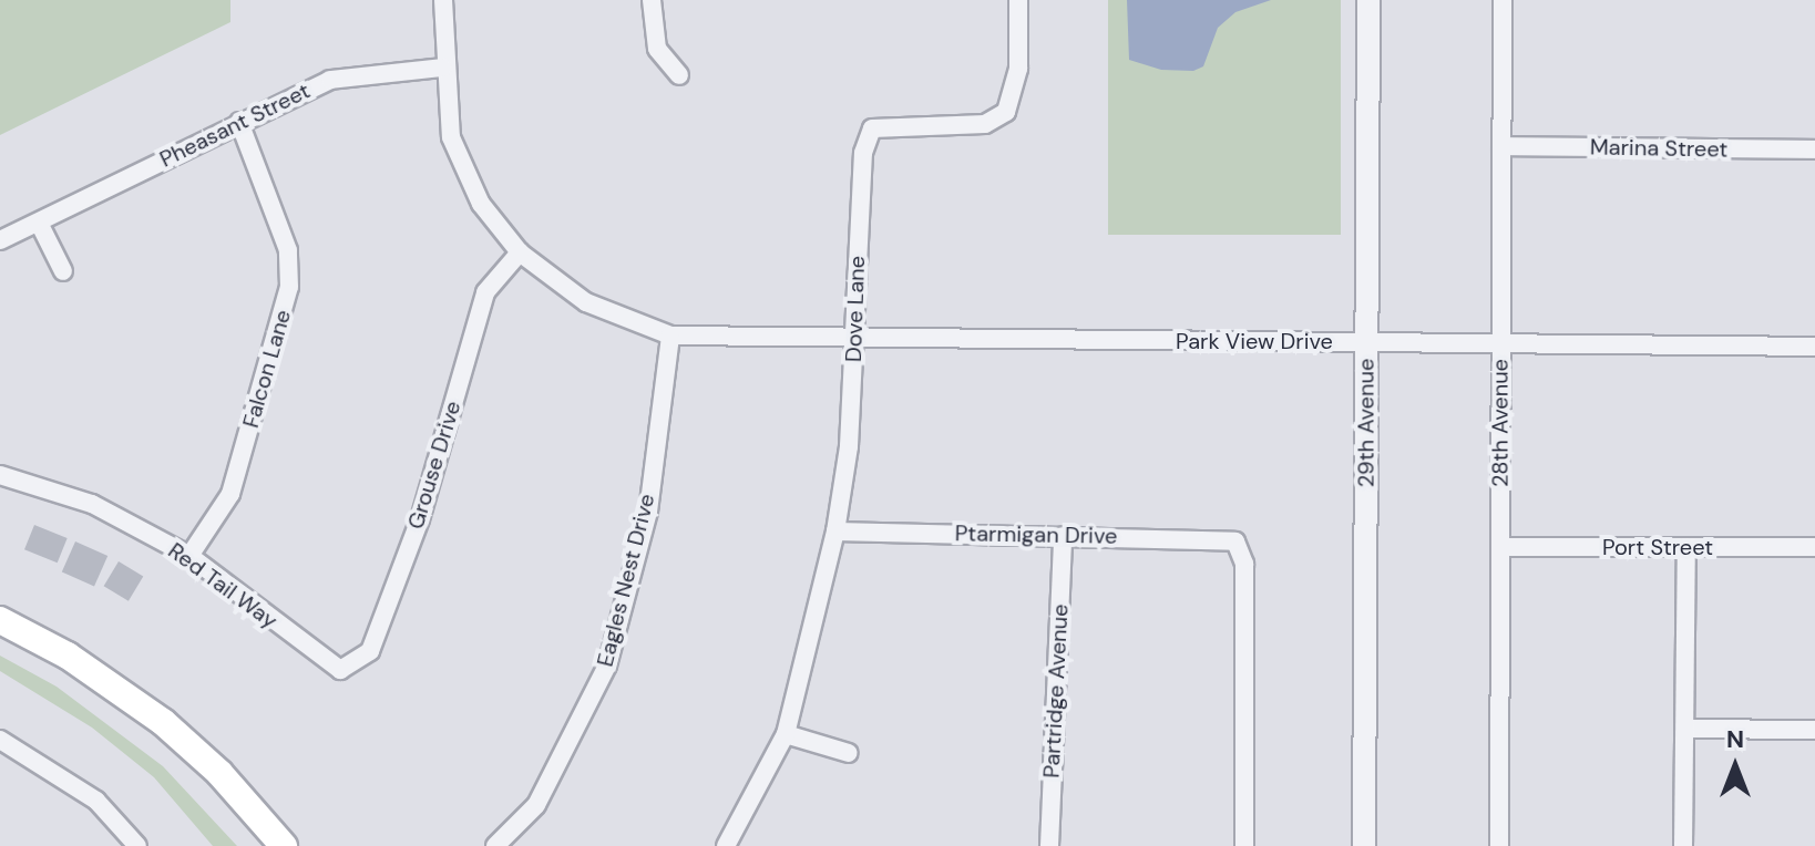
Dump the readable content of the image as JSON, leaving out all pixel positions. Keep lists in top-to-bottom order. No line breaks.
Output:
{"streets":{"street":["Pheasant Street","Marina Street","Dove Lane","Park View Drive","Falcon Lane","29th Avenue","28th Avenue","Grouse Drive","Ptarmigan Drive","Port Street","Eagles Nest Drive","Red Tail Way","Partridge Avenue"]},"crossings":[["Pheasant Street","Falcon Lane"],["Marina Street","28th Avenue"],["Dove Lane","Park View Drive"],["Dove Lane","Ptarmigan Drive"],["Park View Drive","29th Avenue"],["Park View Drive","28th Avenue"],["Park View Drive","Eagles Nest Drive"],["Falcon Lane","Red Tail Way"],["28th Avenue","Port Street"],["Grouse Drive","Red Tail Way"],["Ptarmigan Drive","Partridge Avenue"]],"north":"top"}
